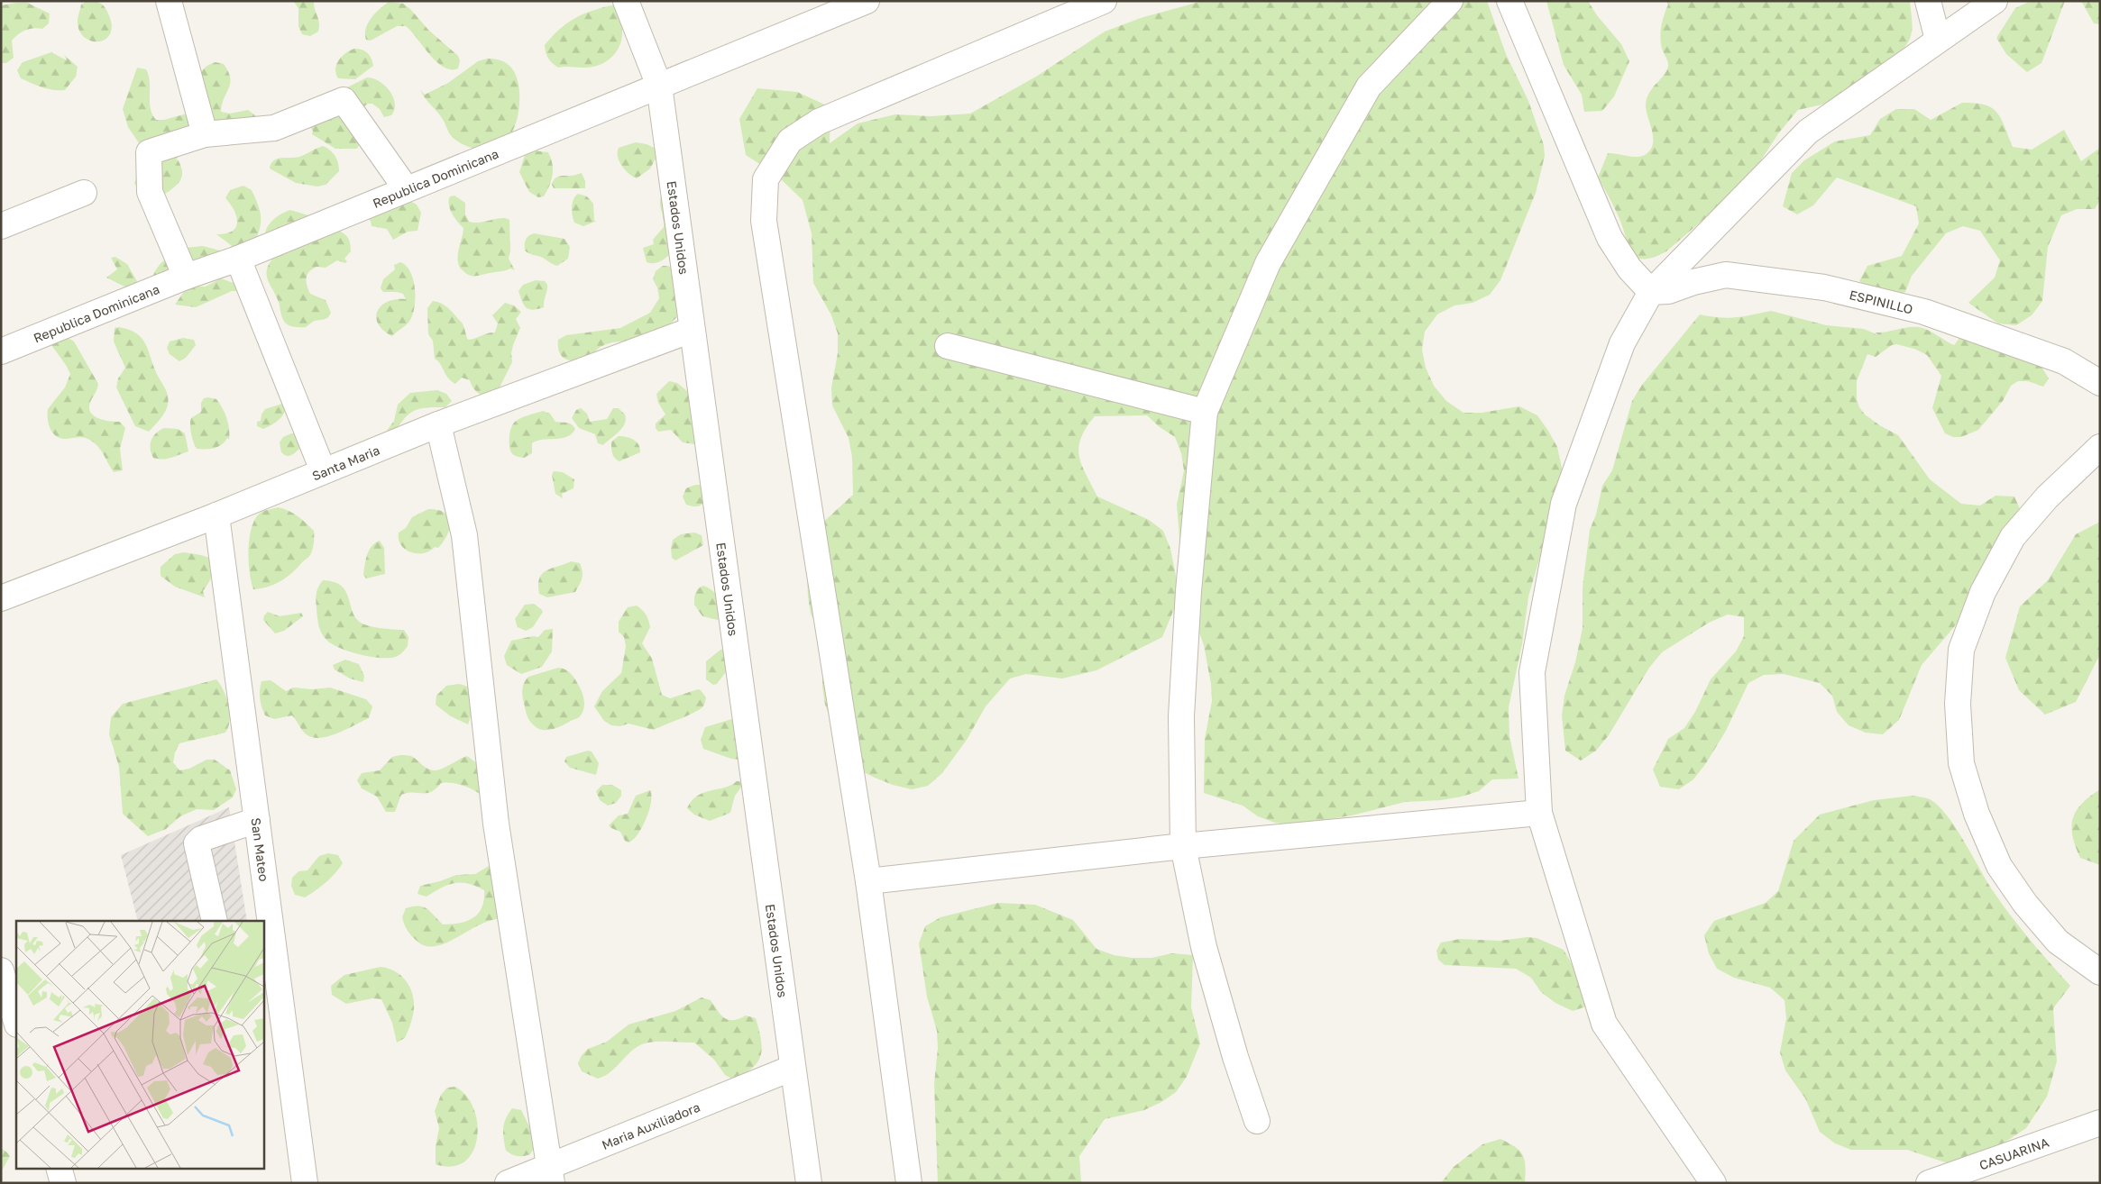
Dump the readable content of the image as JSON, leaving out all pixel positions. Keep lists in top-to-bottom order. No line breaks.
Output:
{"streets":{"street":["Republica Dominicana","Estados Unidos","ESPINILLO","Santa Maria","San Mateo","Maria Auxiliadora","CASUARINA"]},"crossings":[["Republica Dominicana","Estados Unidos"],["Estados Unidos","Santa Maria"],["Estados Unidos","Maria Auxiliadora"],["Santa Maria","San Mateo"]]}
